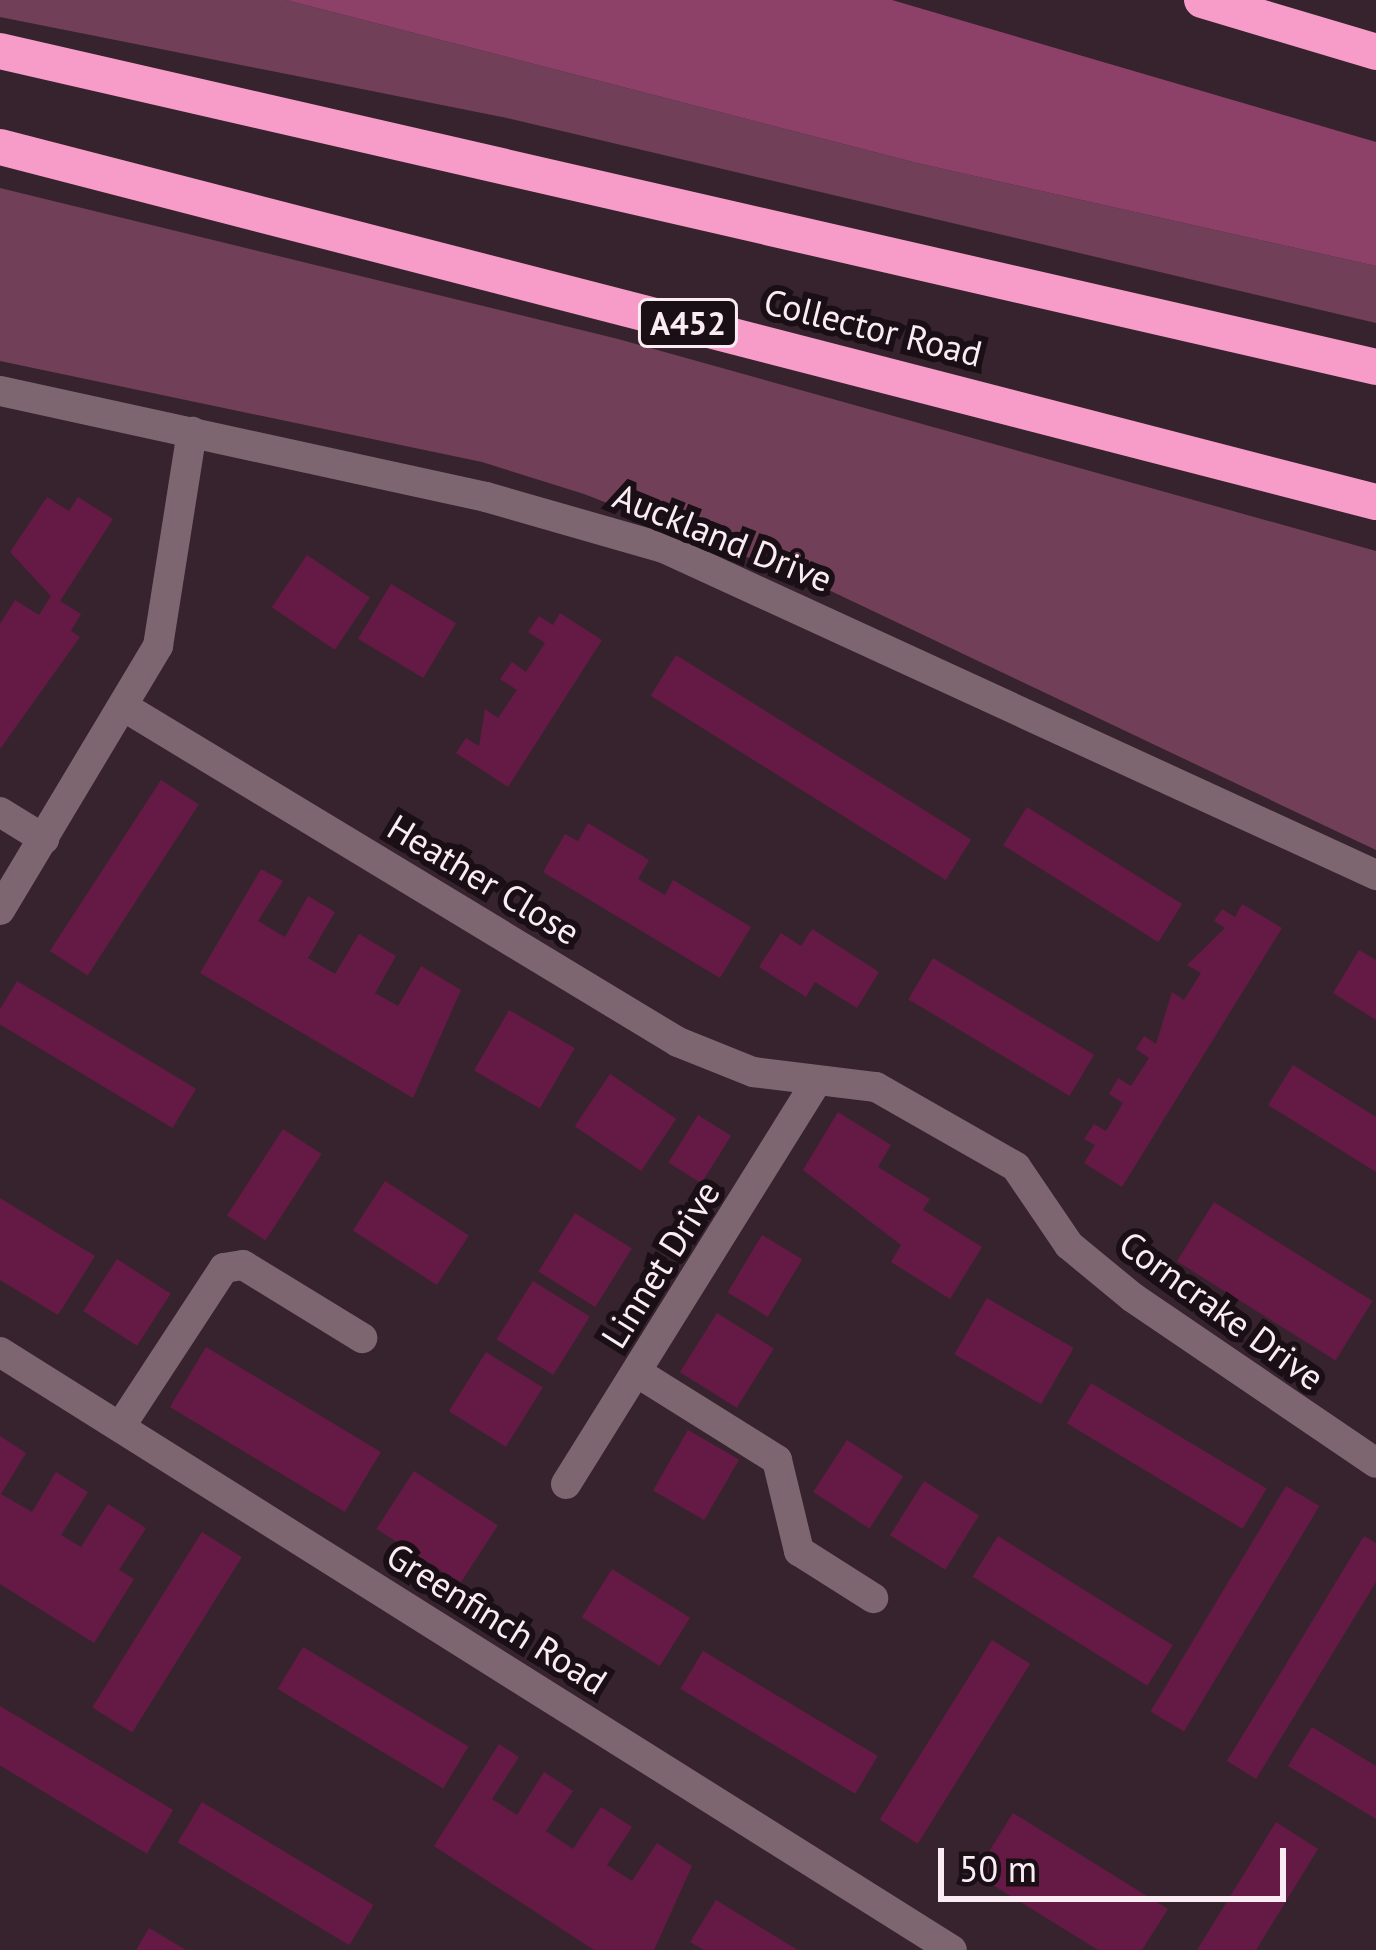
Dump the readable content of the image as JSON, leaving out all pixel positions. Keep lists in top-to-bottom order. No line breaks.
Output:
{"streets":{"highway":["A452","Collector Road"],"street":["Auckland Drive","Heather Close","Linnet Drive","Corncrake Drive","Greenfinch Road"]},"crossings":[["Heather Close","Linnet Drive"],["Heather Close","Corncrake Drive"]],"scale_bar":"50 m"}
